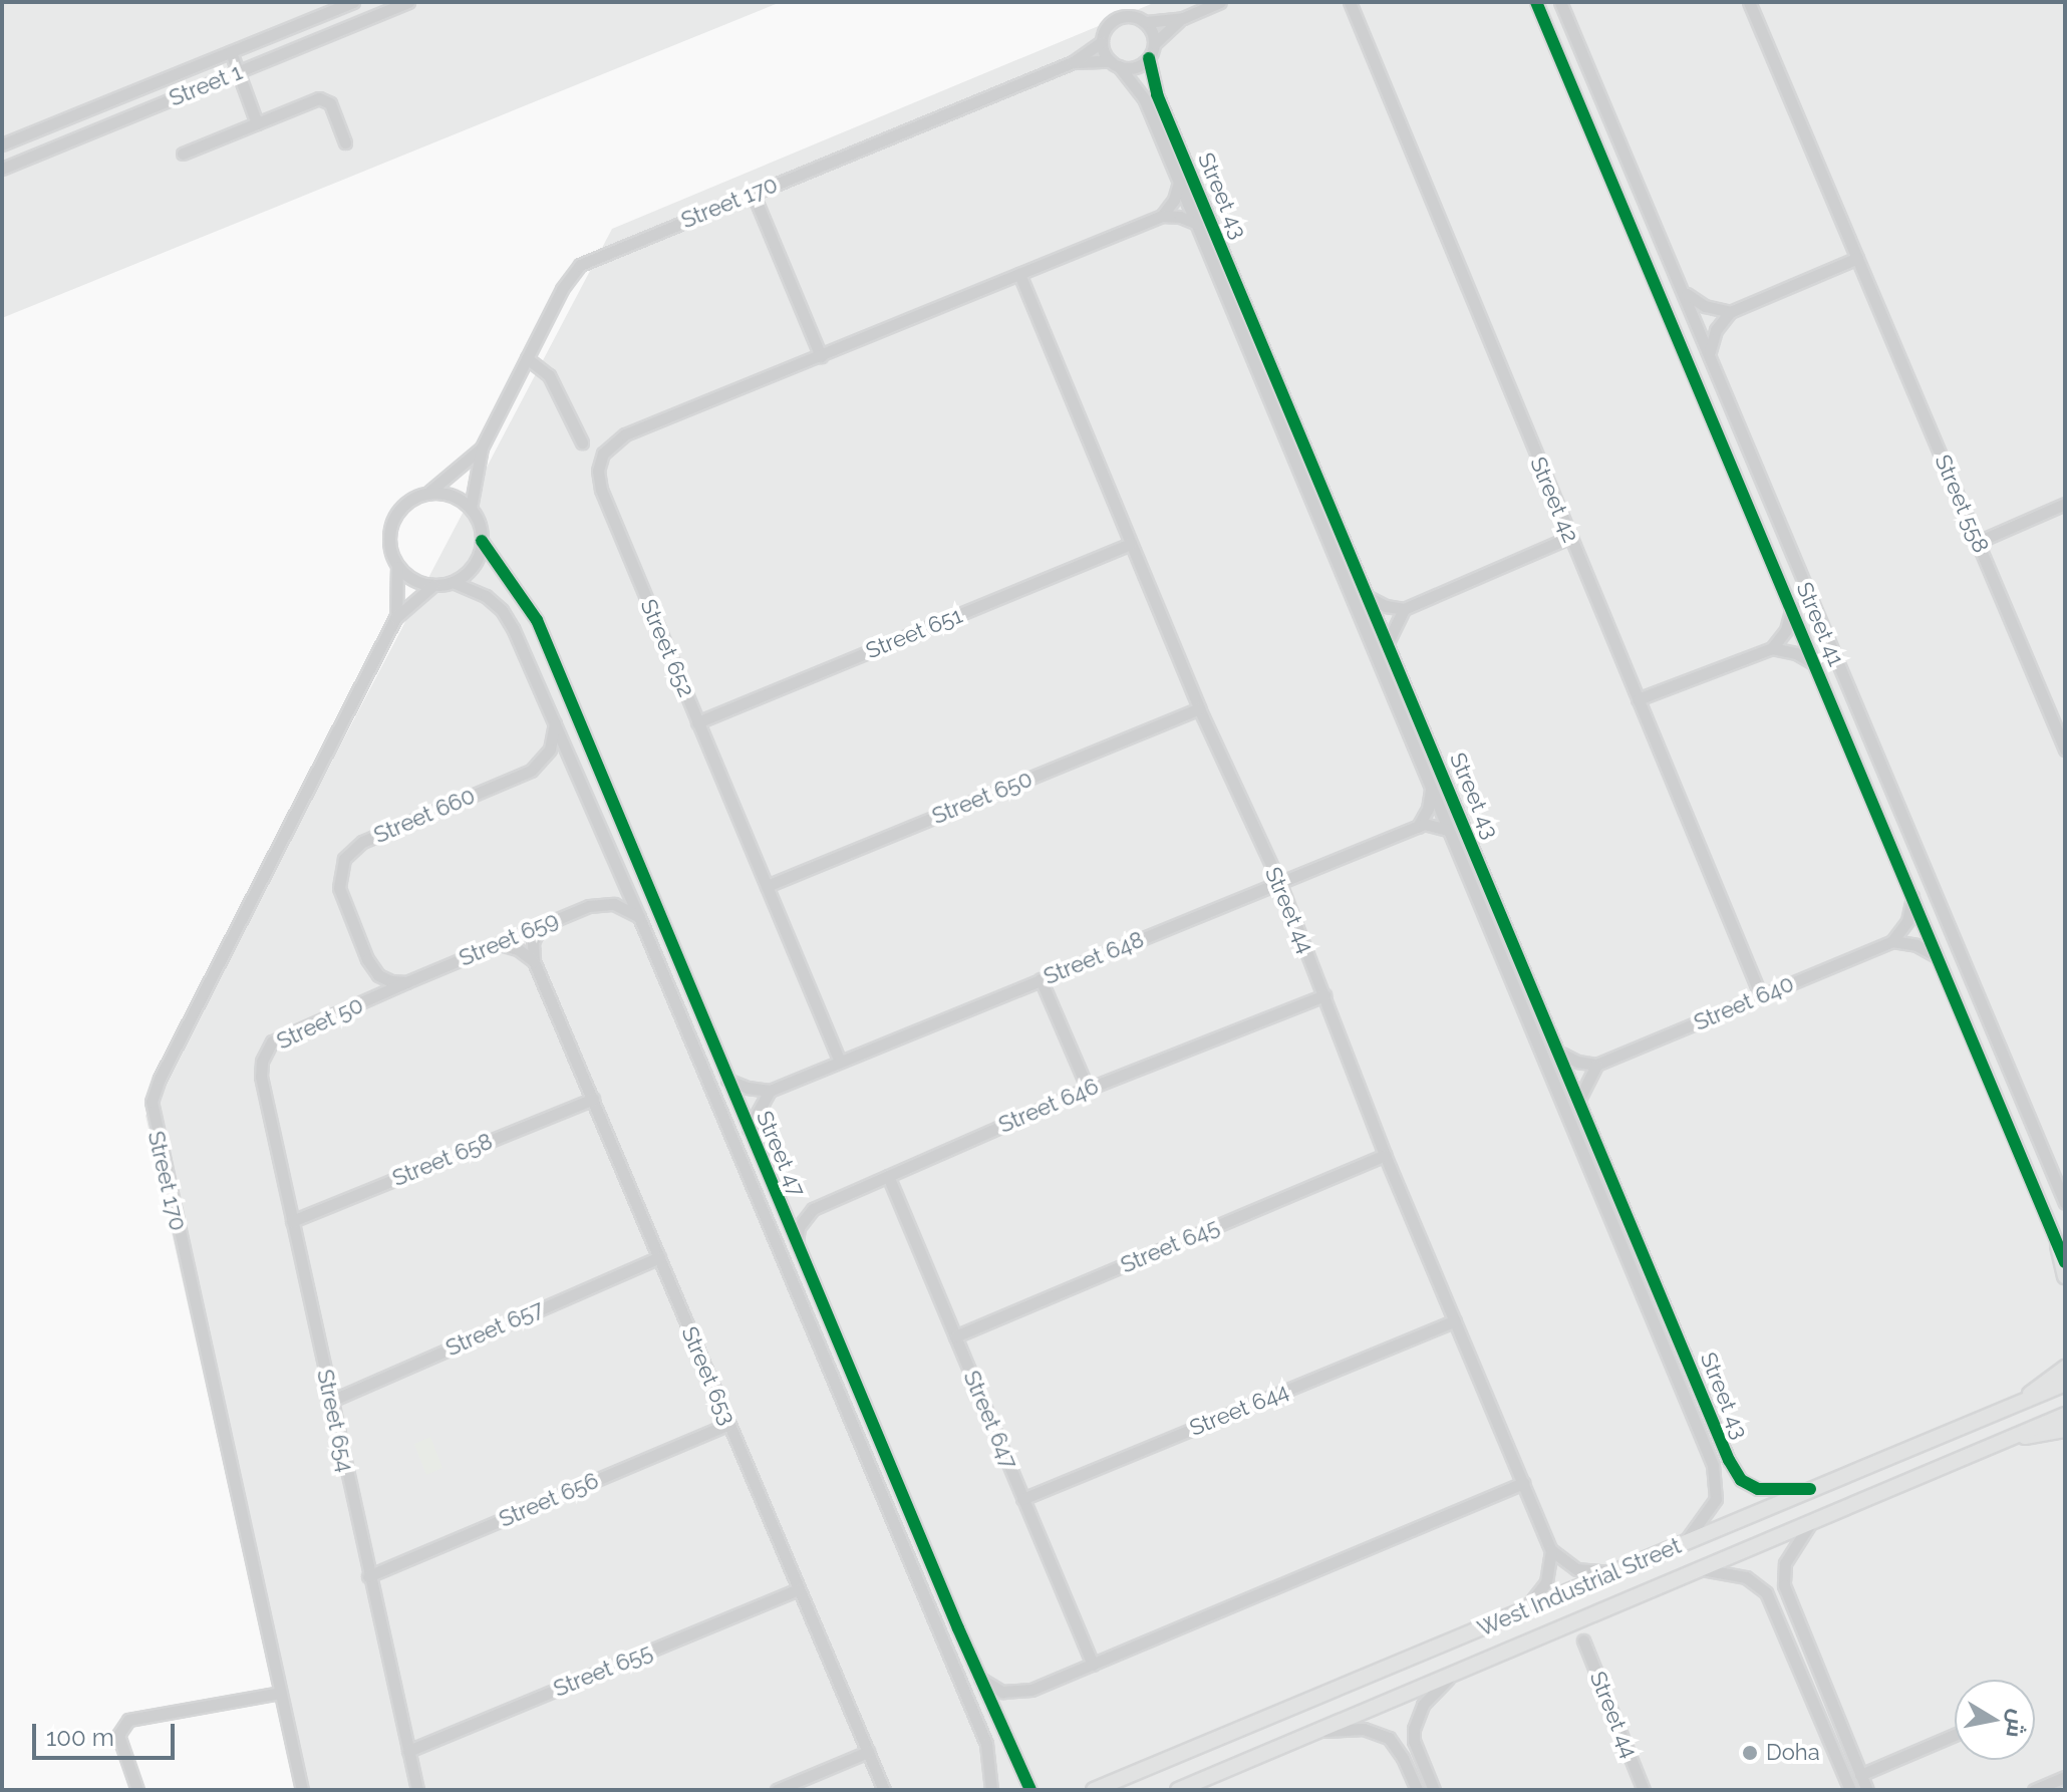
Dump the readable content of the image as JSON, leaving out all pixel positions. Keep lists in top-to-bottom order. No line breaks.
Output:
{"streets":{"main road":["West Industrial Street"],"street":["Street 1","Street 43","Street 170","Street 42","Street 558","Street 41","Street 651","Street 652","Street 650","Street 660","Street 44","Street 659","Street 648","Street 640","Street 50","Street 646","Street 47","Street 658","Street 645","Street 657","Street 653","Street 644","Street 647","Street 654","Street 656","Street 655"]},"crossings":[["Street 43","Street 170"],["Street 43","Street 648"],["Street 43","West Industrial Street"],["Street 170","Street 47"],["Street 42","Street 640"],["Street 651","Street 652"],["Street 651","Street 44"],["Street 652","Street 650"],["Street 652","Street 44"],["Street 652","Street 648"],["Street 650","Street 44"],["Street 660","Street 50"],["Street 660","Street 47"],["Street 44","Street 648"],["Street 44","Street 646"],["Street 44","Street 645"],["Street 44","Street 644"],["Street 659","Street 50"],["Street 659","Street 47"],["Street 50","Street 654"],["Street 646","Street 47"],["Street 646","Street 647"],["Street 658","Street 653"],["Street 658","Street 654"],["Street 645","Street 647"],["Street 657","Street 653"],["Street 657","Street 654"],["Street 653","Street 656"],["Street 653","Street 655"],["Street 644","Street 647"],["Street 654","Street 656"],["Street 654","Street 655"]],"places":["Doha"],"scale_bar":"100 m","north":"right"}
